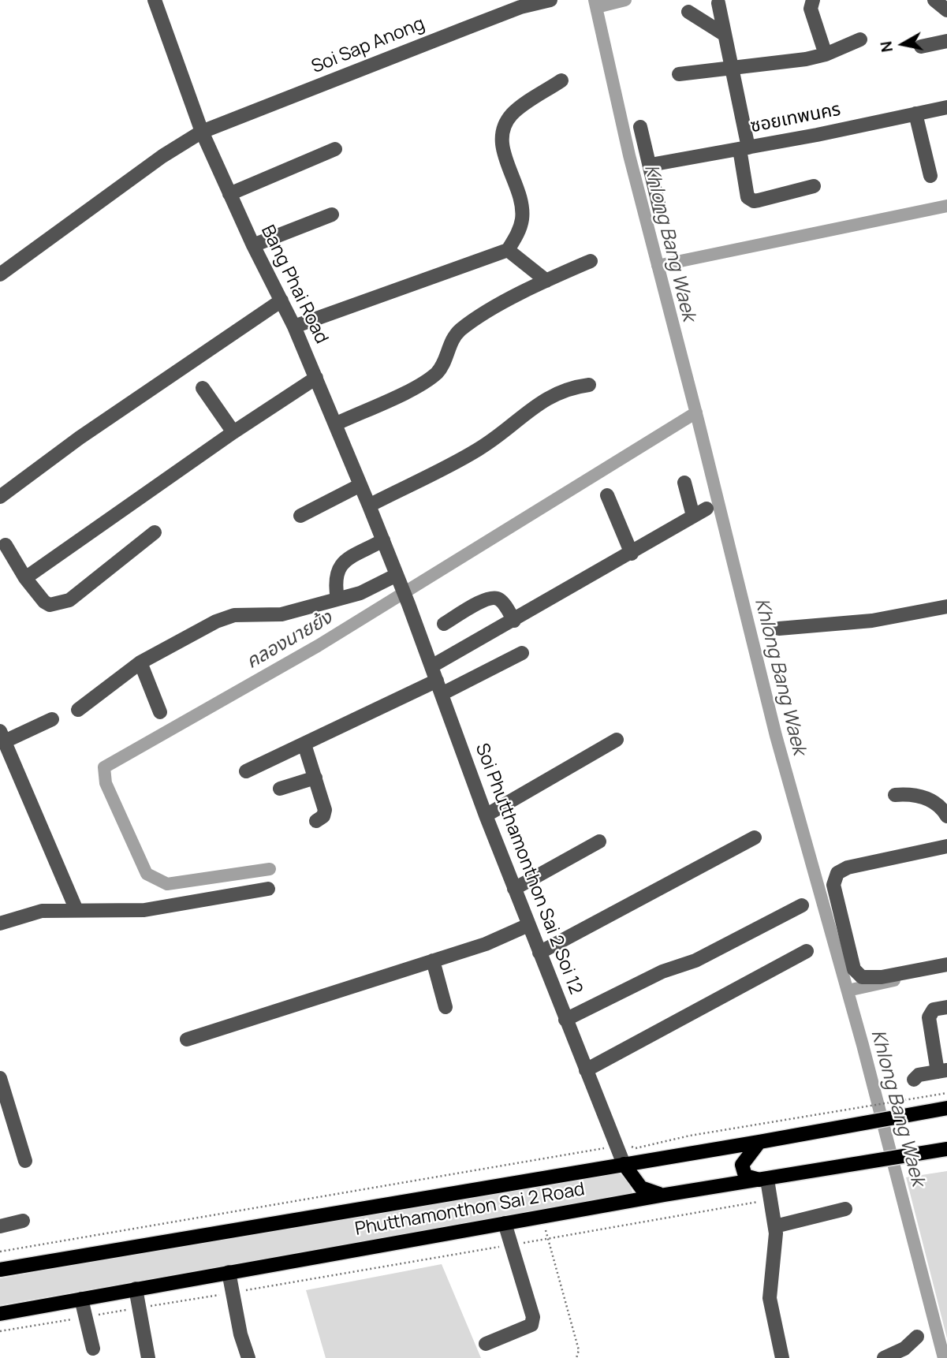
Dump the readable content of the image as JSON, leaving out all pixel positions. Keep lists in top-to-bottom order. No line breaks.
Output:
{"streets":{"main road":["Phutthamonthon Sai 2 Road"],"street":["Soi Sap Anong","ซอยเทพนคร","Bang Phai Road","Soi Phutthamonthon Sai 2 Soi 12"]},"crossings":[["Soi Sap Anong","Bang Phai Road"],["Bang Phai Road","Soi Phutthamonthon Sai 2 Soi 12"],["Soi Phutthamonthon Sai 2 Soi 12","Phutthamonthon Sai 2 Road"]],"water":["Khlong Bang Waek","คลองนายย้ง"],"north":"left"}
